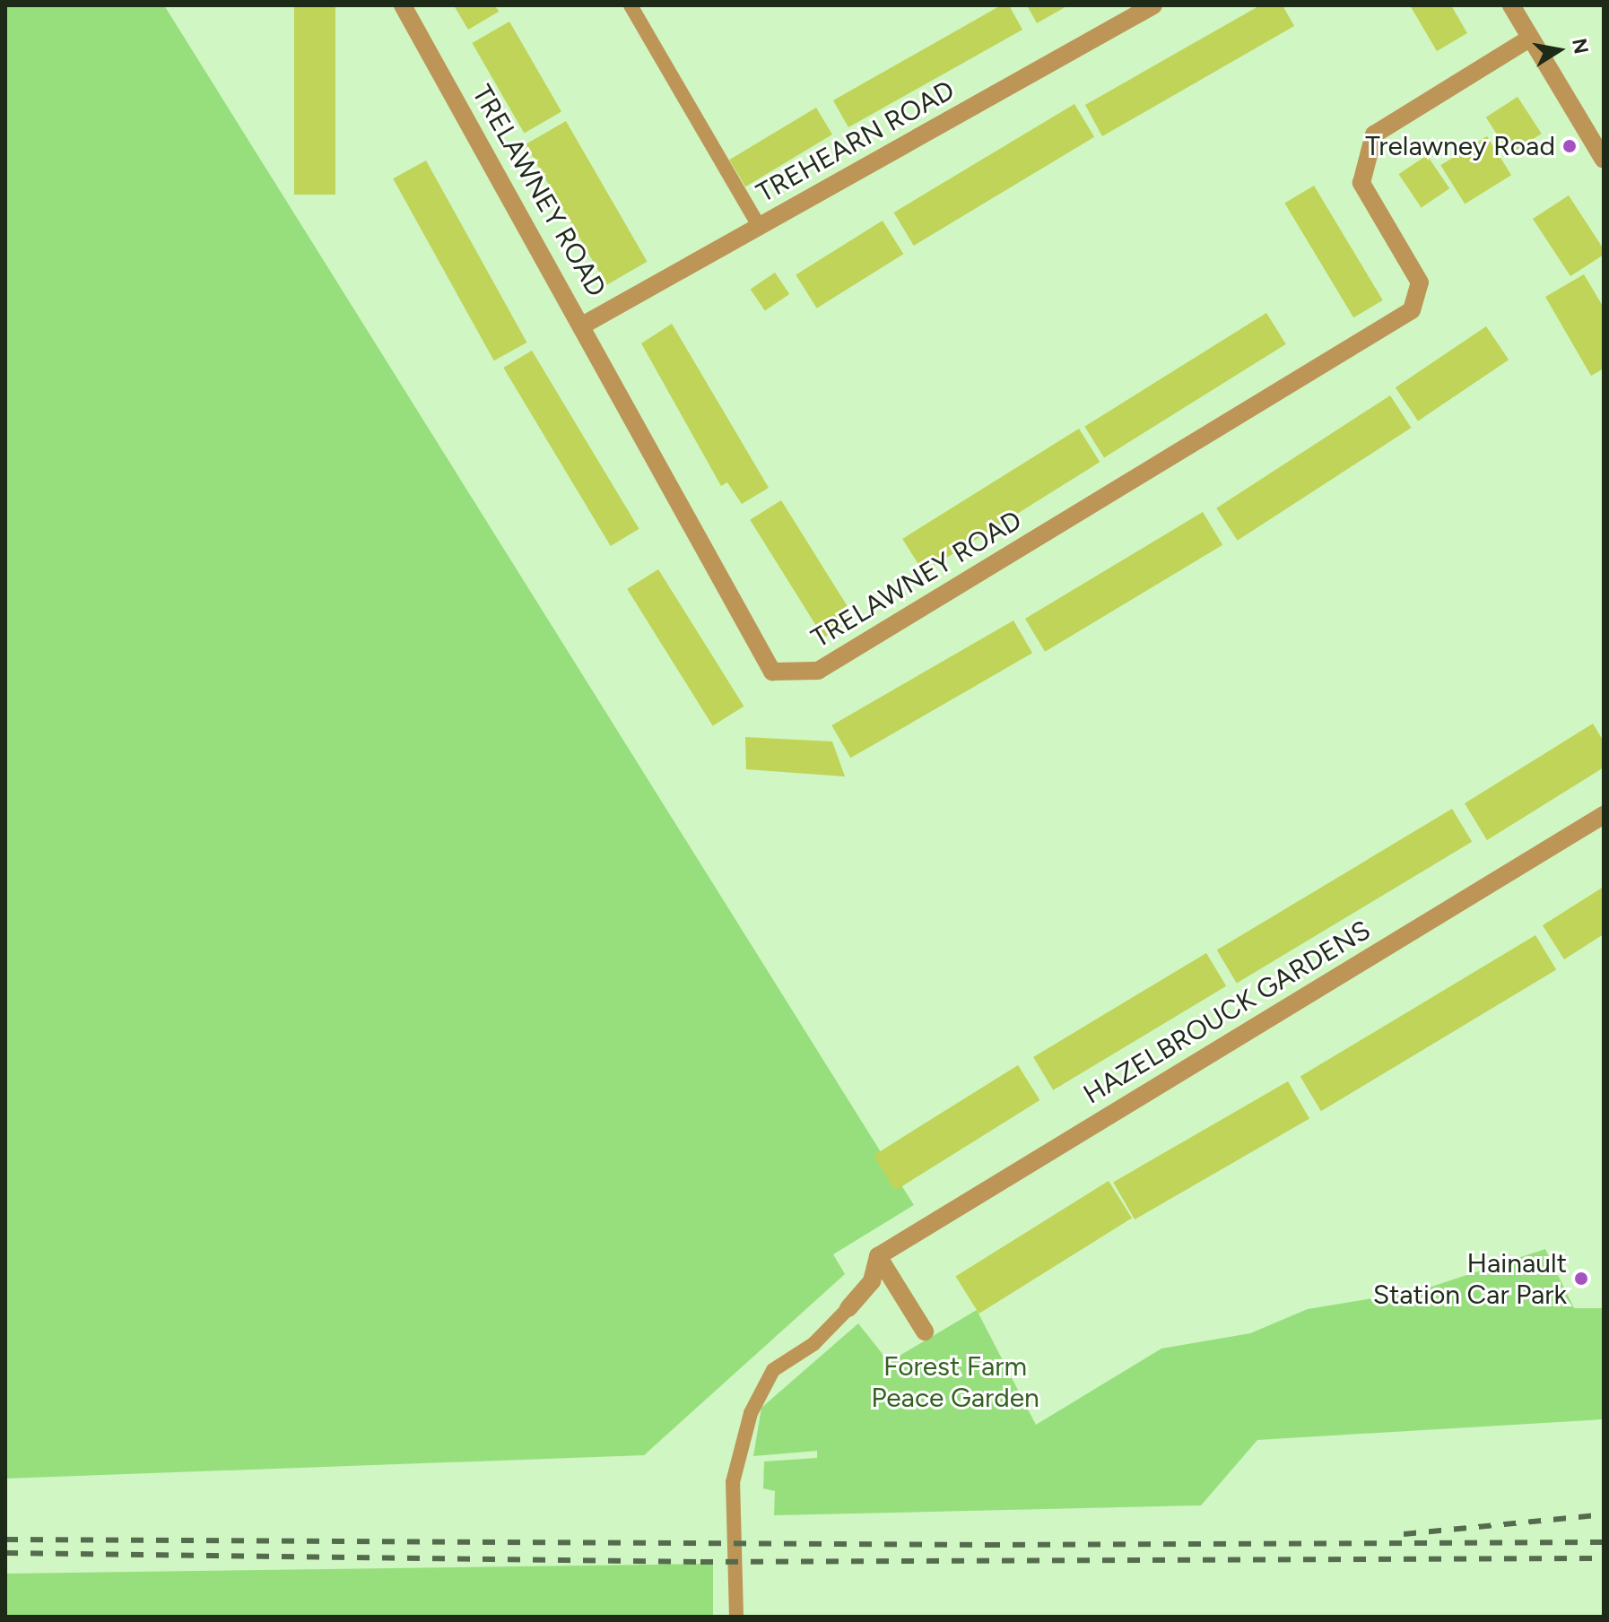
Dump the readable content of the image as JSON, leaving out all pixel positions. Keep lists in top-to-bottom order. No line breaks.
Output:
{"streets":{"street":["TREHEARN ROAD","TRELAWNEY ROAD","HAZELBROUCK GARDENS"]},"crossings":[["TREHEARN ROAD","TRELAWNEY ROAD"]],"parks":["Forest Farm Peace Garden"],"places":["Trelawney Road","Hainault Station Car Park"],"north":"right"}
